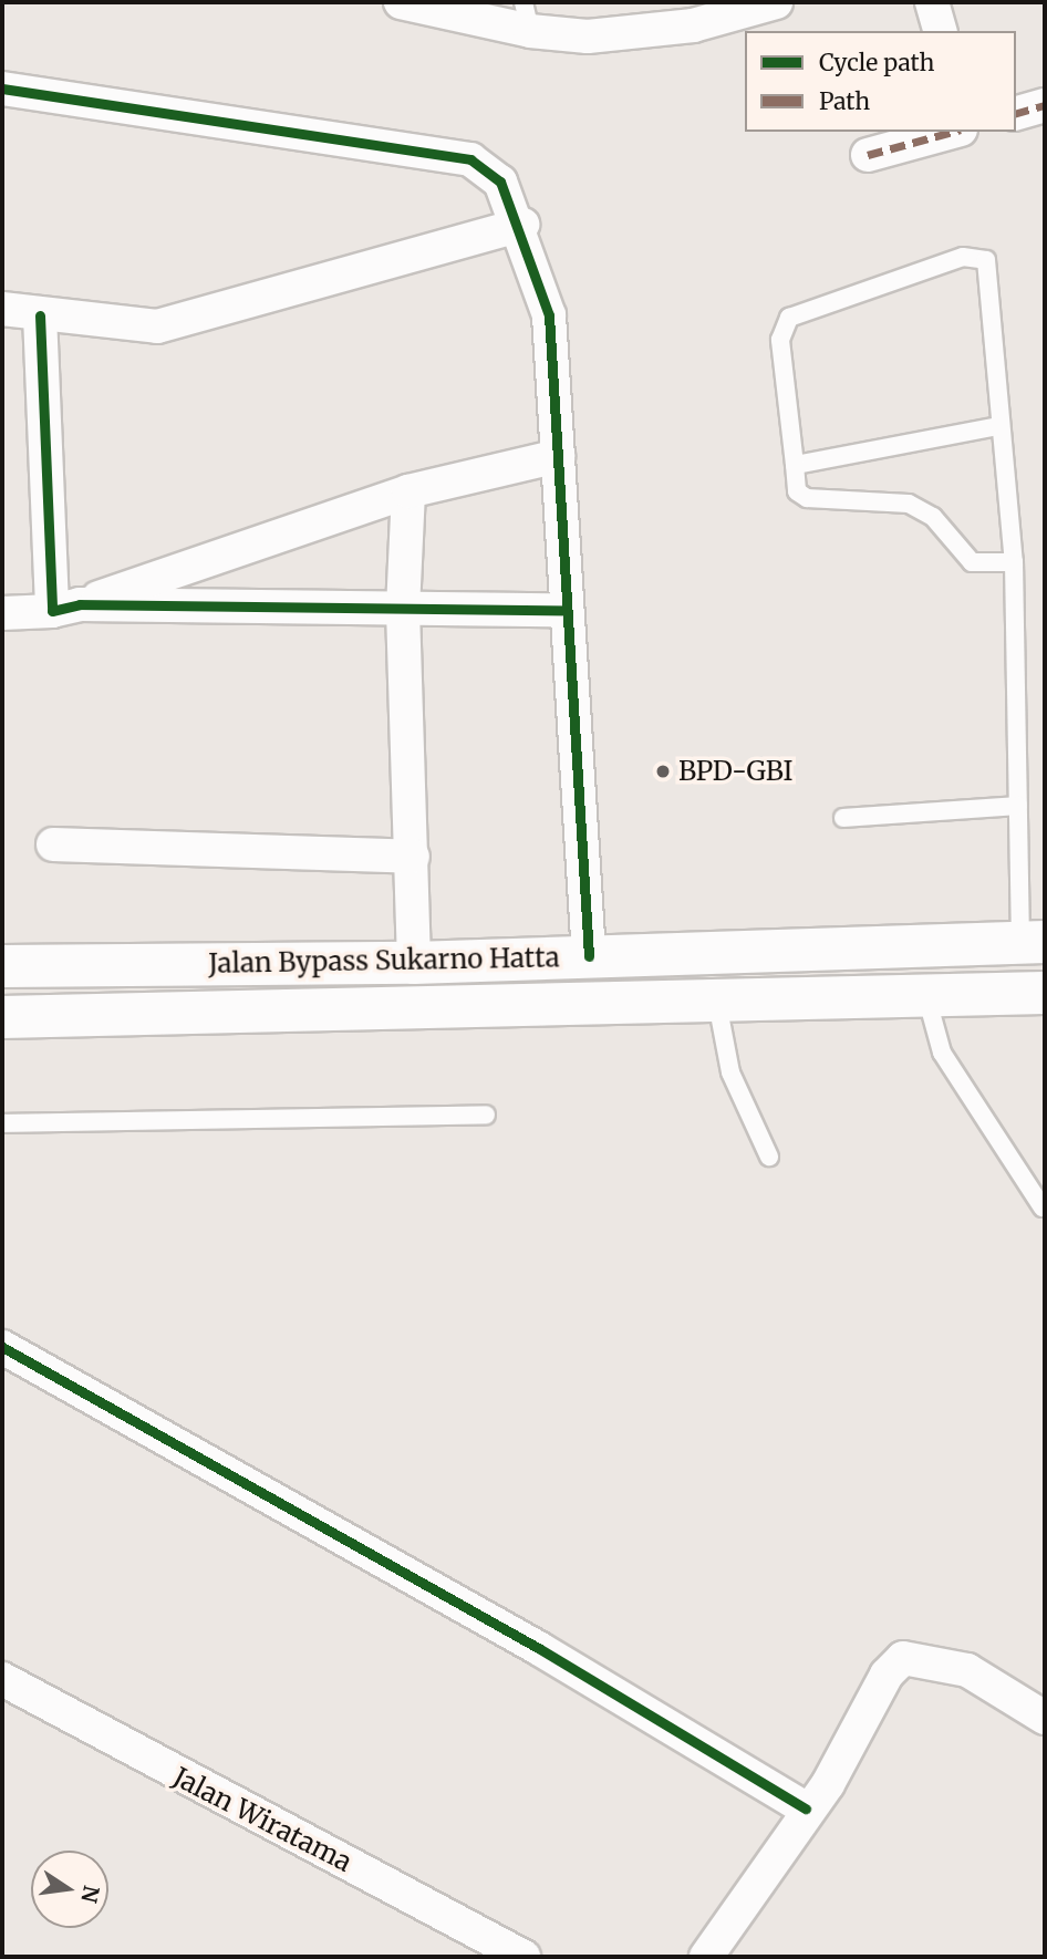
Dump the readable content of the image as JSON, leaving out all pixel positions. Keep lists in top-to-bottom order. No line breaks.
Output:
{"streets":{"highway":["Jalan Bypass Sukarno Hatta"],"street":["Jalan Wiratama"]},"places":["BPD-GBI"],"legend":["Cycle path","Path"],"north":"right"}
